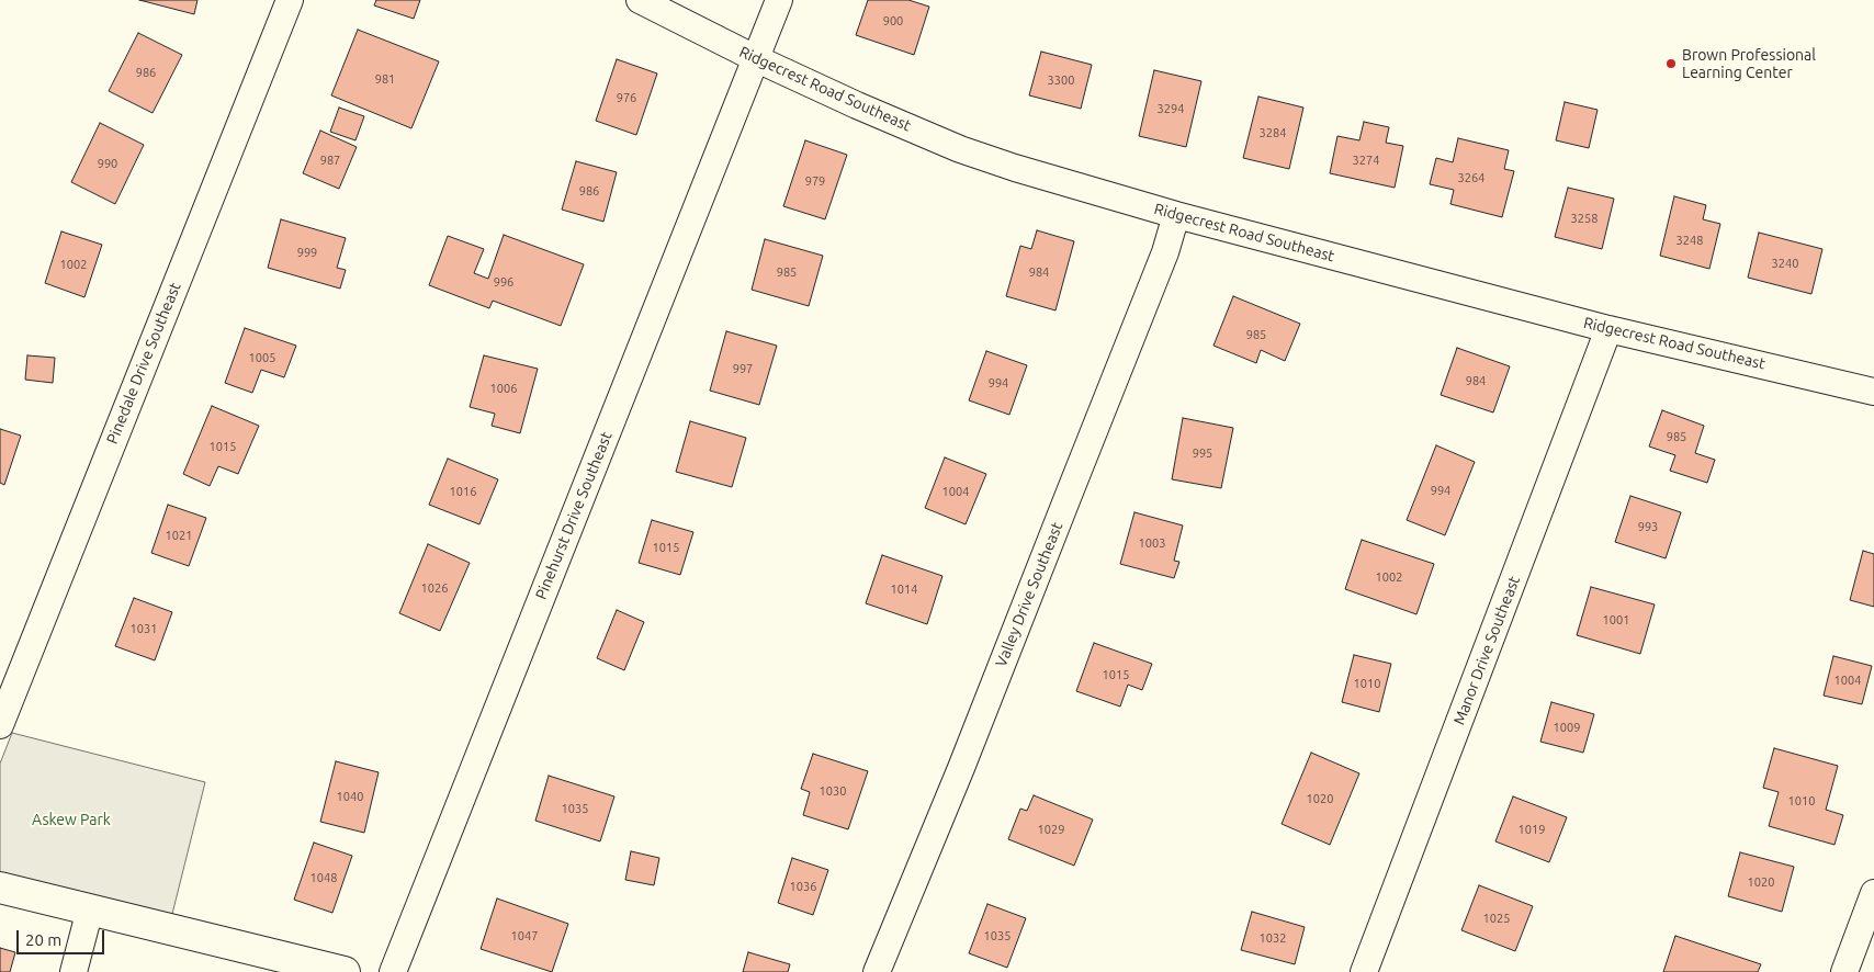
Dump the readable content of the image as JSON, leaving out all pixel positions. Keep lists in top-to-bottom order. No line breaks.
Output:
{"streets":{"street":["Ridgecrest Road Southeast","Pinedale Drive Southeast","Pinehurst Drive Southeast","Valley Drive Southeast","Manor Drive Southeast"]},"crossings":[["Ridgecrest Road Southeast","Pinehurst Drive Southeast"],["Ridgecrest Road Southeast","Valley Drive Southeast"],["Ridgecrest Road Southeast","Manor Drive Southeast"]],"parks":["Askew Park"],"places":["Brown Professional Learning Center"],"house_numbers":["900","986","981","3300","976","3294","3284","987","3274","990","3264","979","986","3258","3248","999","3240","1002","985","984","996","985","1005","997","984","994","1006","985","1015","995","994","1016","1004","993","1021","1003","1015","1002","1026","1014","1001","1031","1015","1004","1010","1009","1030","1040","1020","1010","1035","1029","1019","1048","1020","1036","1025","1047","1035","1032"],"scale_bar":"20 m"}
